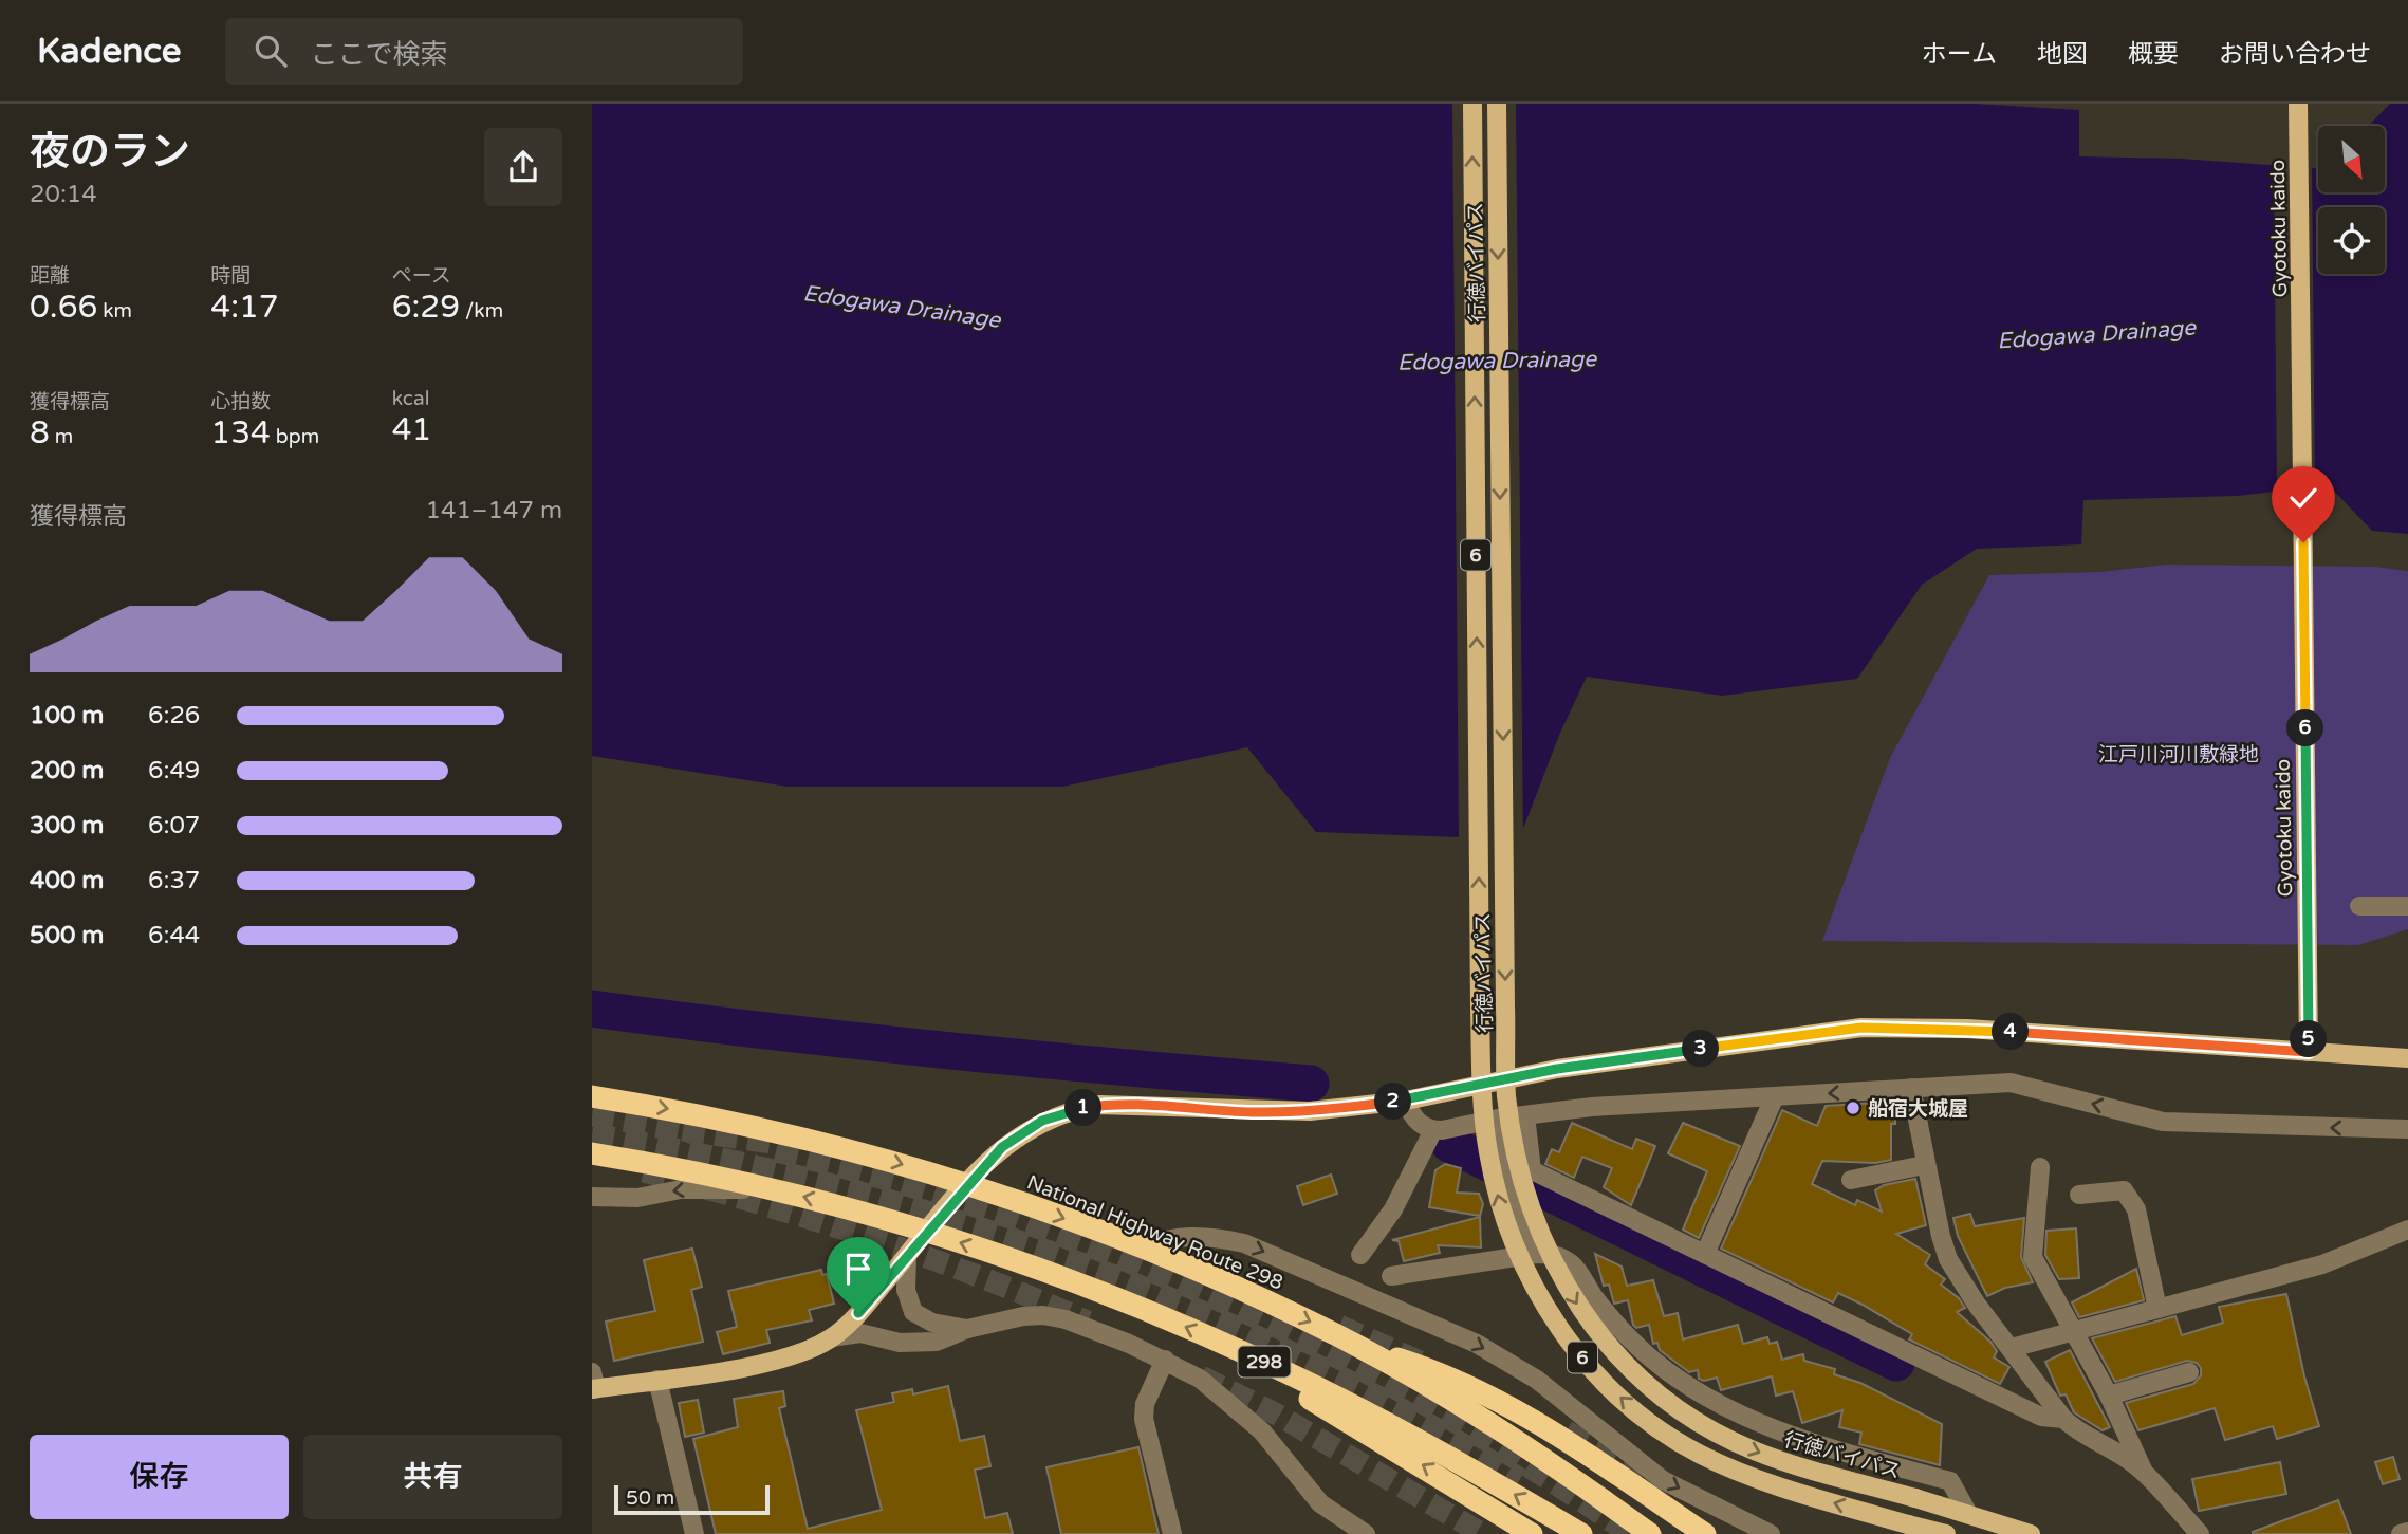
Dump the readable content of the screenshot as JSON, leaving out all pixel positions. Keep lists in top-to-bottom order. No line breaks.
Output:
{"streets":{"highway":["National Highway Route 298","298"],"main road":["Gyotoku kaido","行徳バイパス","6"]},"crossings":[["National Highway Route 298","298"]],"water":["Edogawa Drainage"],"parks":["江戸川河川敷緑地"],"places":["船宿大城屋"],"scale_bar":"50 m","north":"bottom right","page":{"header":"Kadence","search":"ここで検索","nav":["ホーム","地図","概要","お問い合わせ"],"heading":["夜のラン","20:14"],"stats":[["距離","0.66 km"],["時間","4:17"],["ペース","6:29 /km"],["獲得標高","8 m"],["心拍数","134 bpm"],["kcal","41"]],"chart":["獲得標高","141–147 m"],"list":[{"name":"100 m","note":"6:26"},{"name":"200 m","note":"6:49"},{"name":"300 m","note":"6:07"},{"name":"400 m","note":"6:37"},{"name":"500 m","note":"6:44"}],"pins":["6","4","5","3","2","1"],"buttons":["保存","共有"],"scale":"50 m"}}
